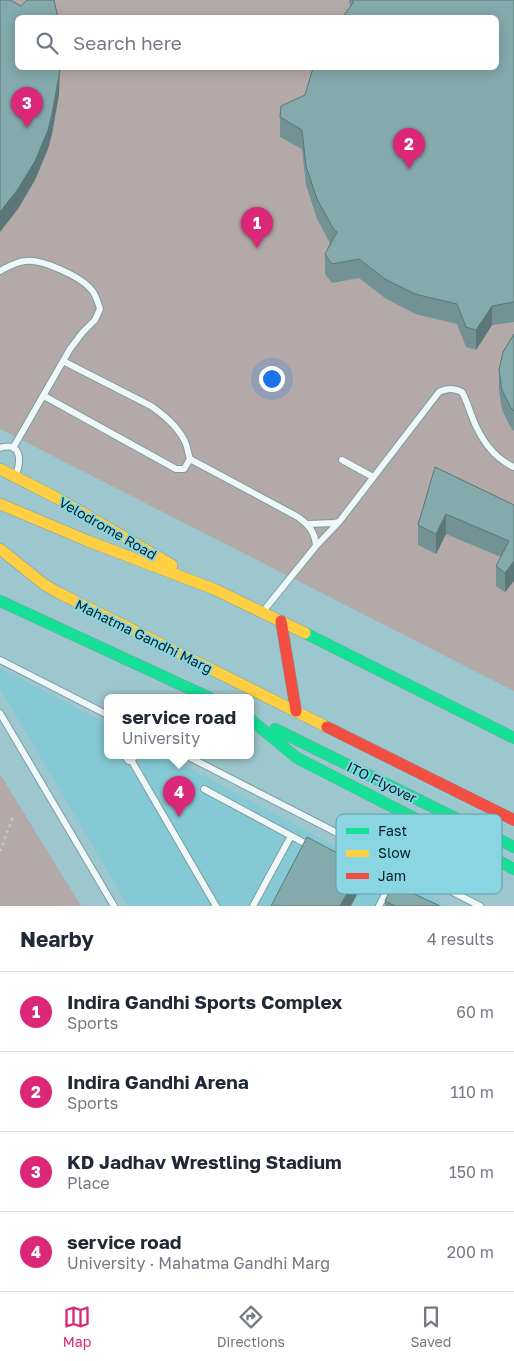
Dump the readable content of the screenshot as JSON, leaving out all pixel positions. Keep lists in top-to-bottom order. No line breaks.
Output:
{"streets":{"main road":["Velodrome Road","Mahatma Gandhi Marg","ITO Flyover"]},"crossings":[["Mahatma Gandhi Marg","ITO Flyover"]],"legend":["Fast","Slow","Jam"],"page":{"search":"Search here","pins":["3","2","1","4"],"popup":["service road","University"],"heading":["Nearby","4 results"],"list":[{"mark":"1","name":"Indira Gandhi Sports Complex","note":"Sports","value":"60 m"},{"mark":"2","name":"Indira Gandhi Arena","note":"Sports","value":"110 m"},{"mark":"3","name":"KD Jadhav Wrestling Stadium","note":"Place","value":"150 m"},{"mark":"4","name":"service road","note":"University · Mahatma Gandhi Marg","value":"200 m"}],"nav":["Map","Directions","Saved"]}}
